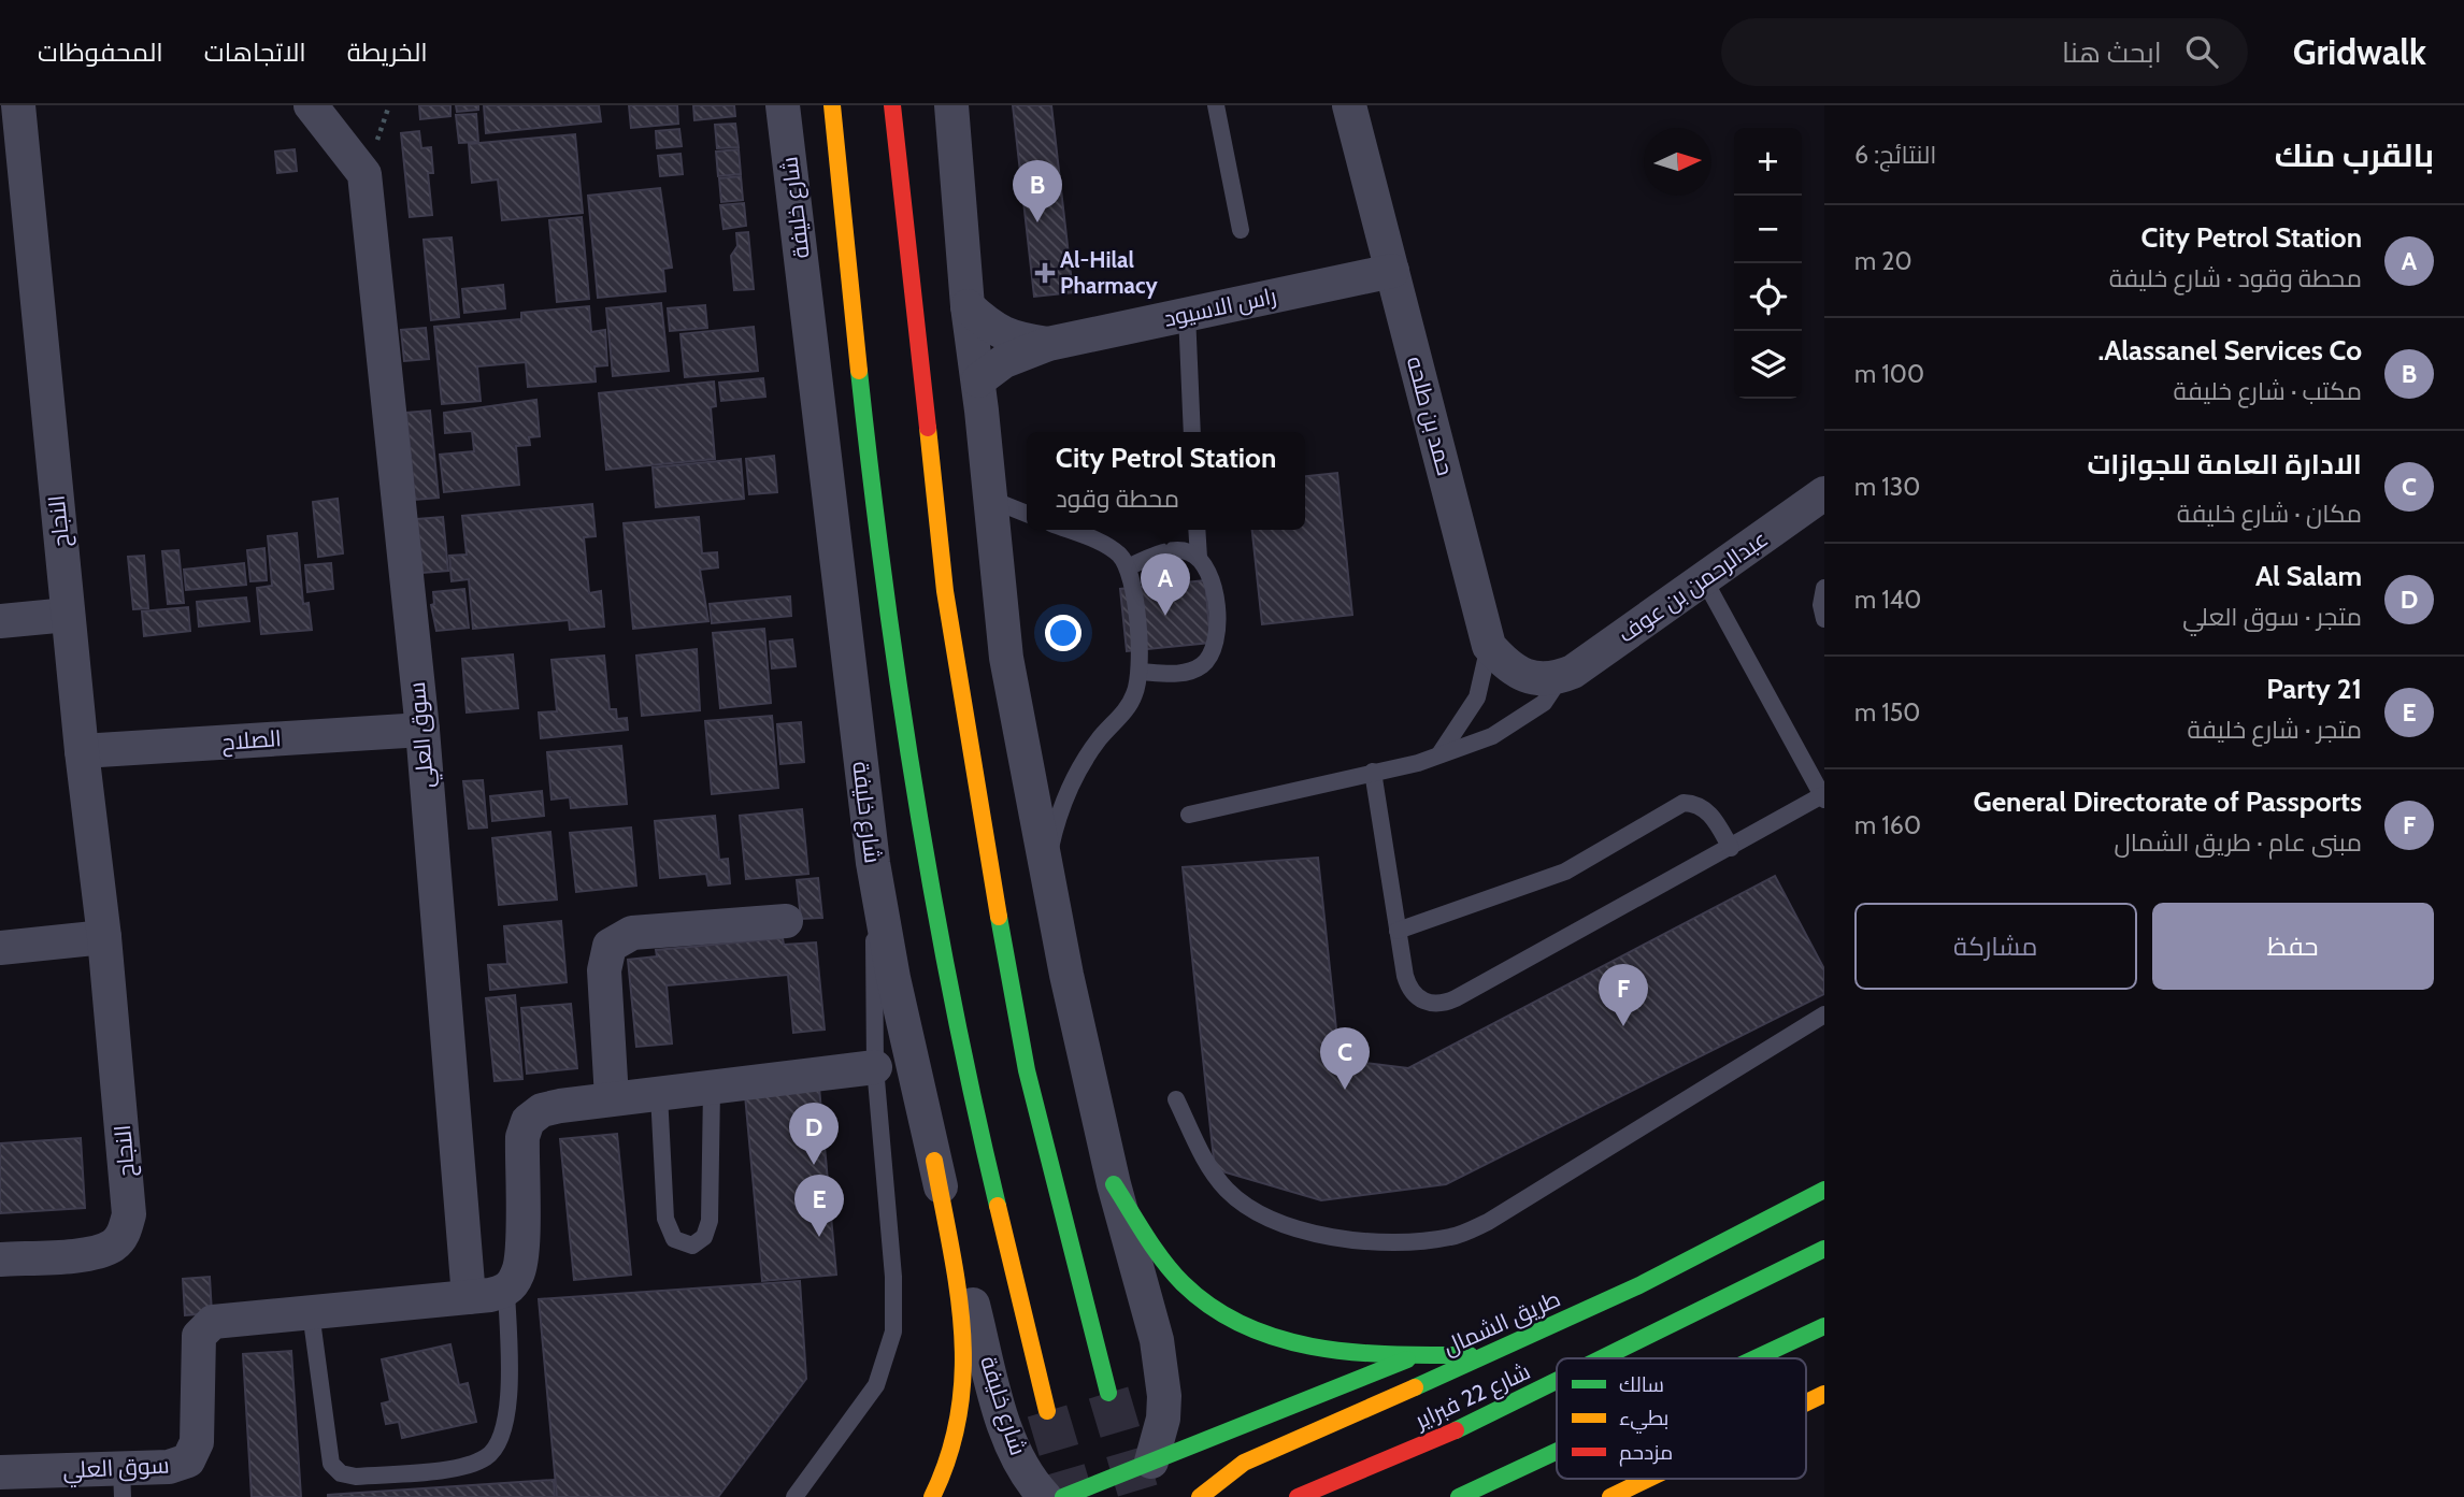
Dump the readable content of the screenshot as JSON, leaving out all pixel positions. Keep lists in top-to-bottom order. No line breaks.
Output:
{"streets":{"main road":["شارع خليفة","طريق الشمال","شارع 22 فبراير"],"street":["راس الاسيود","حمد بن طلحه","النجاح","عبدالرحمن بن عوف","سوق العلي","الصلاح"]},"crossings":[["راس الاسيود","حمد بن طلحه"],["النجاح","الصلاح"],["سوق العلي","الصلاح"]],"places":{"health":["Al-Hilal Pharmacy"]},"legend":["سالك","بطيء","مزدحم"],"north":"right","page":{"header":"Gridwalk","search":"ابحث هنا","nav":["الخريطة","الاتجاهات","المحفوظات"],"heading":["بالقرب منك","النتائج: 6"],"map_buttons":["+","−"],"pins":["B","A","F","C","D","E"],"list":[{"mark":"A","name":"City Petrol Station","note":"محطة وقود · شارع خليفة","value":"20 m"},{"mark":"B","name":"Alassanel Services Co.","note":"مكتب · شارع خليفة","value":"100 m"},{"mark":"C","name":"الادارة العامة للجوازات","note":"مكان · شارع خليفة","value":"130 m"},{"mark":"D","name":"Al Salam","note":"متجر · سوق العلي","value":"140 m"},{"mark":"E","name":"Party 21","note":"متجر · شارع خليفة","value":"150 m"},{"mark":"F","name":"General Directorate of Passports","note":"مبنى عام · طريق الشمال","value":"160 m"}],"popup":["City Petrol Station","محطة وقود"],"buttons":["حفظ","مشاركة"]}}
